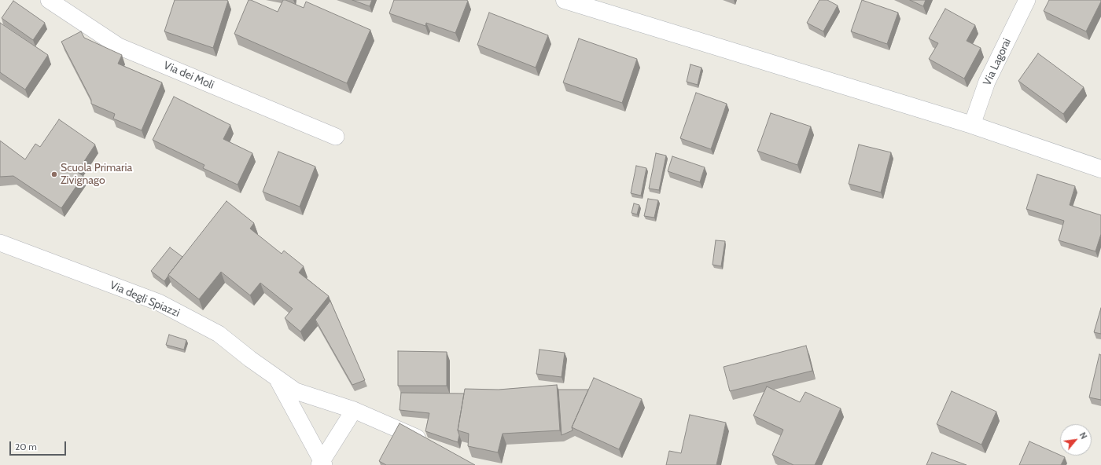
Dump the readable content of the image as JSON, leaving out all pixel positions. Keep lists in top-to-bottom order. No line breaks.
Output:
{"streets":{"street":["Via Lagorai","Via dei Moli","Via degli Spiazzi"]},"places":["Scuola Primaria Zivignago"],"scale_bar":"20 m","north":"top right"}
